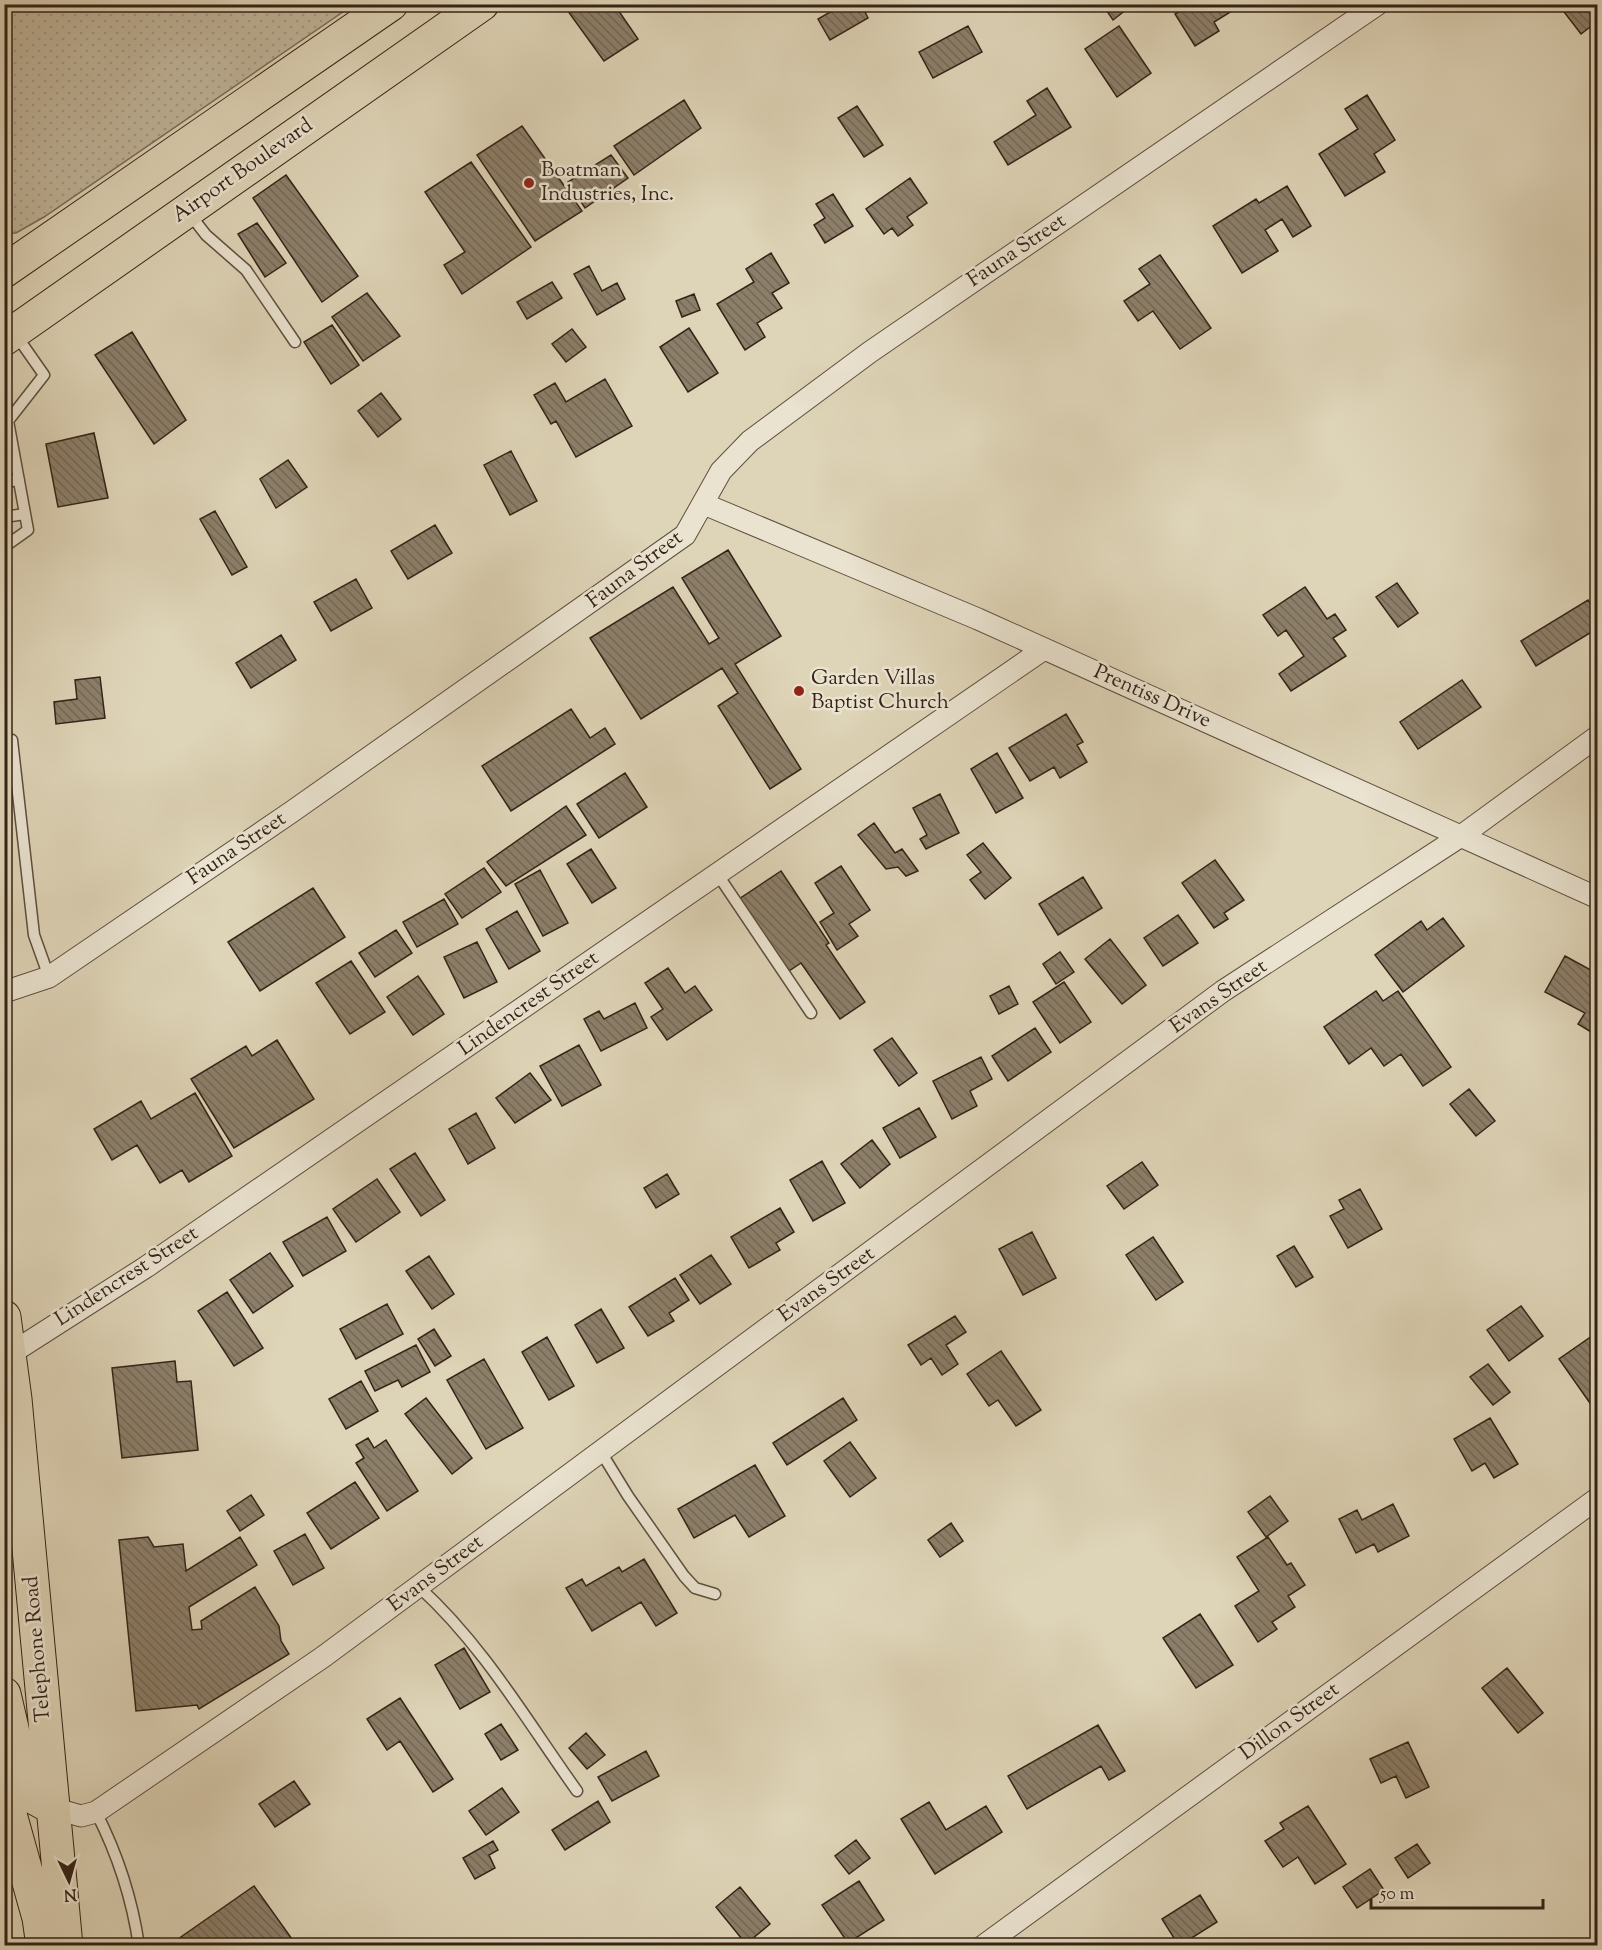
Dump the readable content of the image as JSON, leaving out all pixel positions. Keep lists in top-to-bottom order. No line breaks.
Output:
{"streets":{"main road":["Airport Boulevard","Telephone Road"],"street":["Fauna Street","Prentiss Drive","Evans Street","Lindencrest Street","Dillon Street"]},"crossings":[["Fauna Street","Prentiss Drive"],["Prentiss Drive","Evans Street"],["Prentiss Drive","Lindencrest Street"],["Lindencrest Street","Telephone Road"]],"places":["Boatman Industries, Inc.","Garden Villas Baptist Church"],"scale_bar":"50 m","north":"bottom"}
